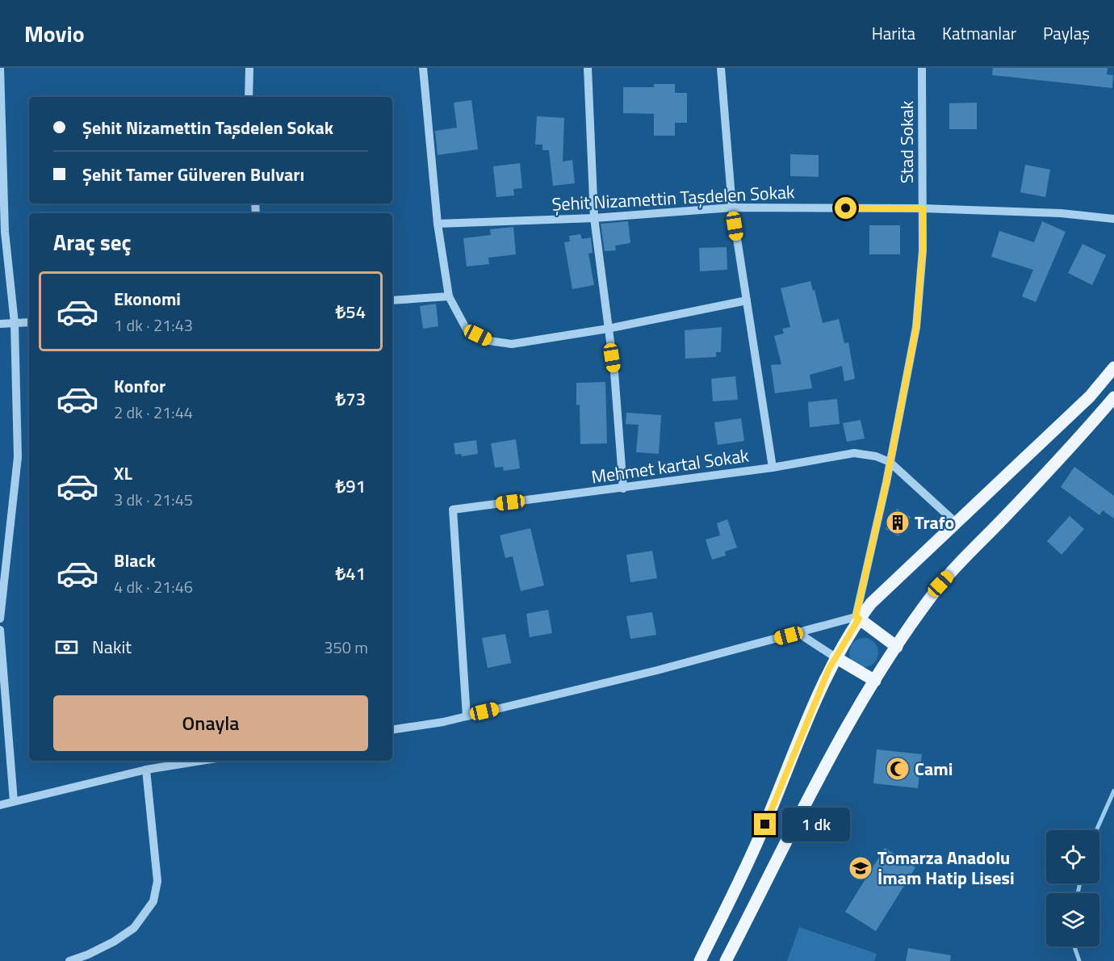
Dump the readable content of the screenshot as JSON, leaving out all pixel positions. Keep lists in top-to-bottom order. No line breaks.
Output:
{"streets":{"street":["Stad Sokak","Şehit Nizamettin Taşdelen Sokak","Mehmet kartal Sokak"]},"crossings":[["Stad Sokak","Şehit Nizamettin Taşdelen Sokak"],["Stad Sokak","Mehmet kartal Sokak"]],"places":{"building":["Trafo"],"mosque":["Cami"],"school or university":["Tomarza Anadolu İmam Hatip Lisesi"]},"page":{"header":"Movio","nav":["Harita","Katmanlar","Paylaş"],"banner":["Şehit Nizamettin Taşdelen Sokak","Şehit Tamer Gülveren Bulvarı"],"heading":"Araç seç","list":[{"name":"Ekonomi","note":"1 dk · 21:43","value":"₺54"},{"name":"Konfor","note":"2 dk · 21:44","value":"₺73"},{"name":"XL","note":"3 dk · 21:45","value":"₺91"},{"name":"Black","note":"4 dk · 21:46","value":"₺41"}],"pay":["Nakit","350 m"],"buttons":"Onayla","bubble":"1 dk"}}
